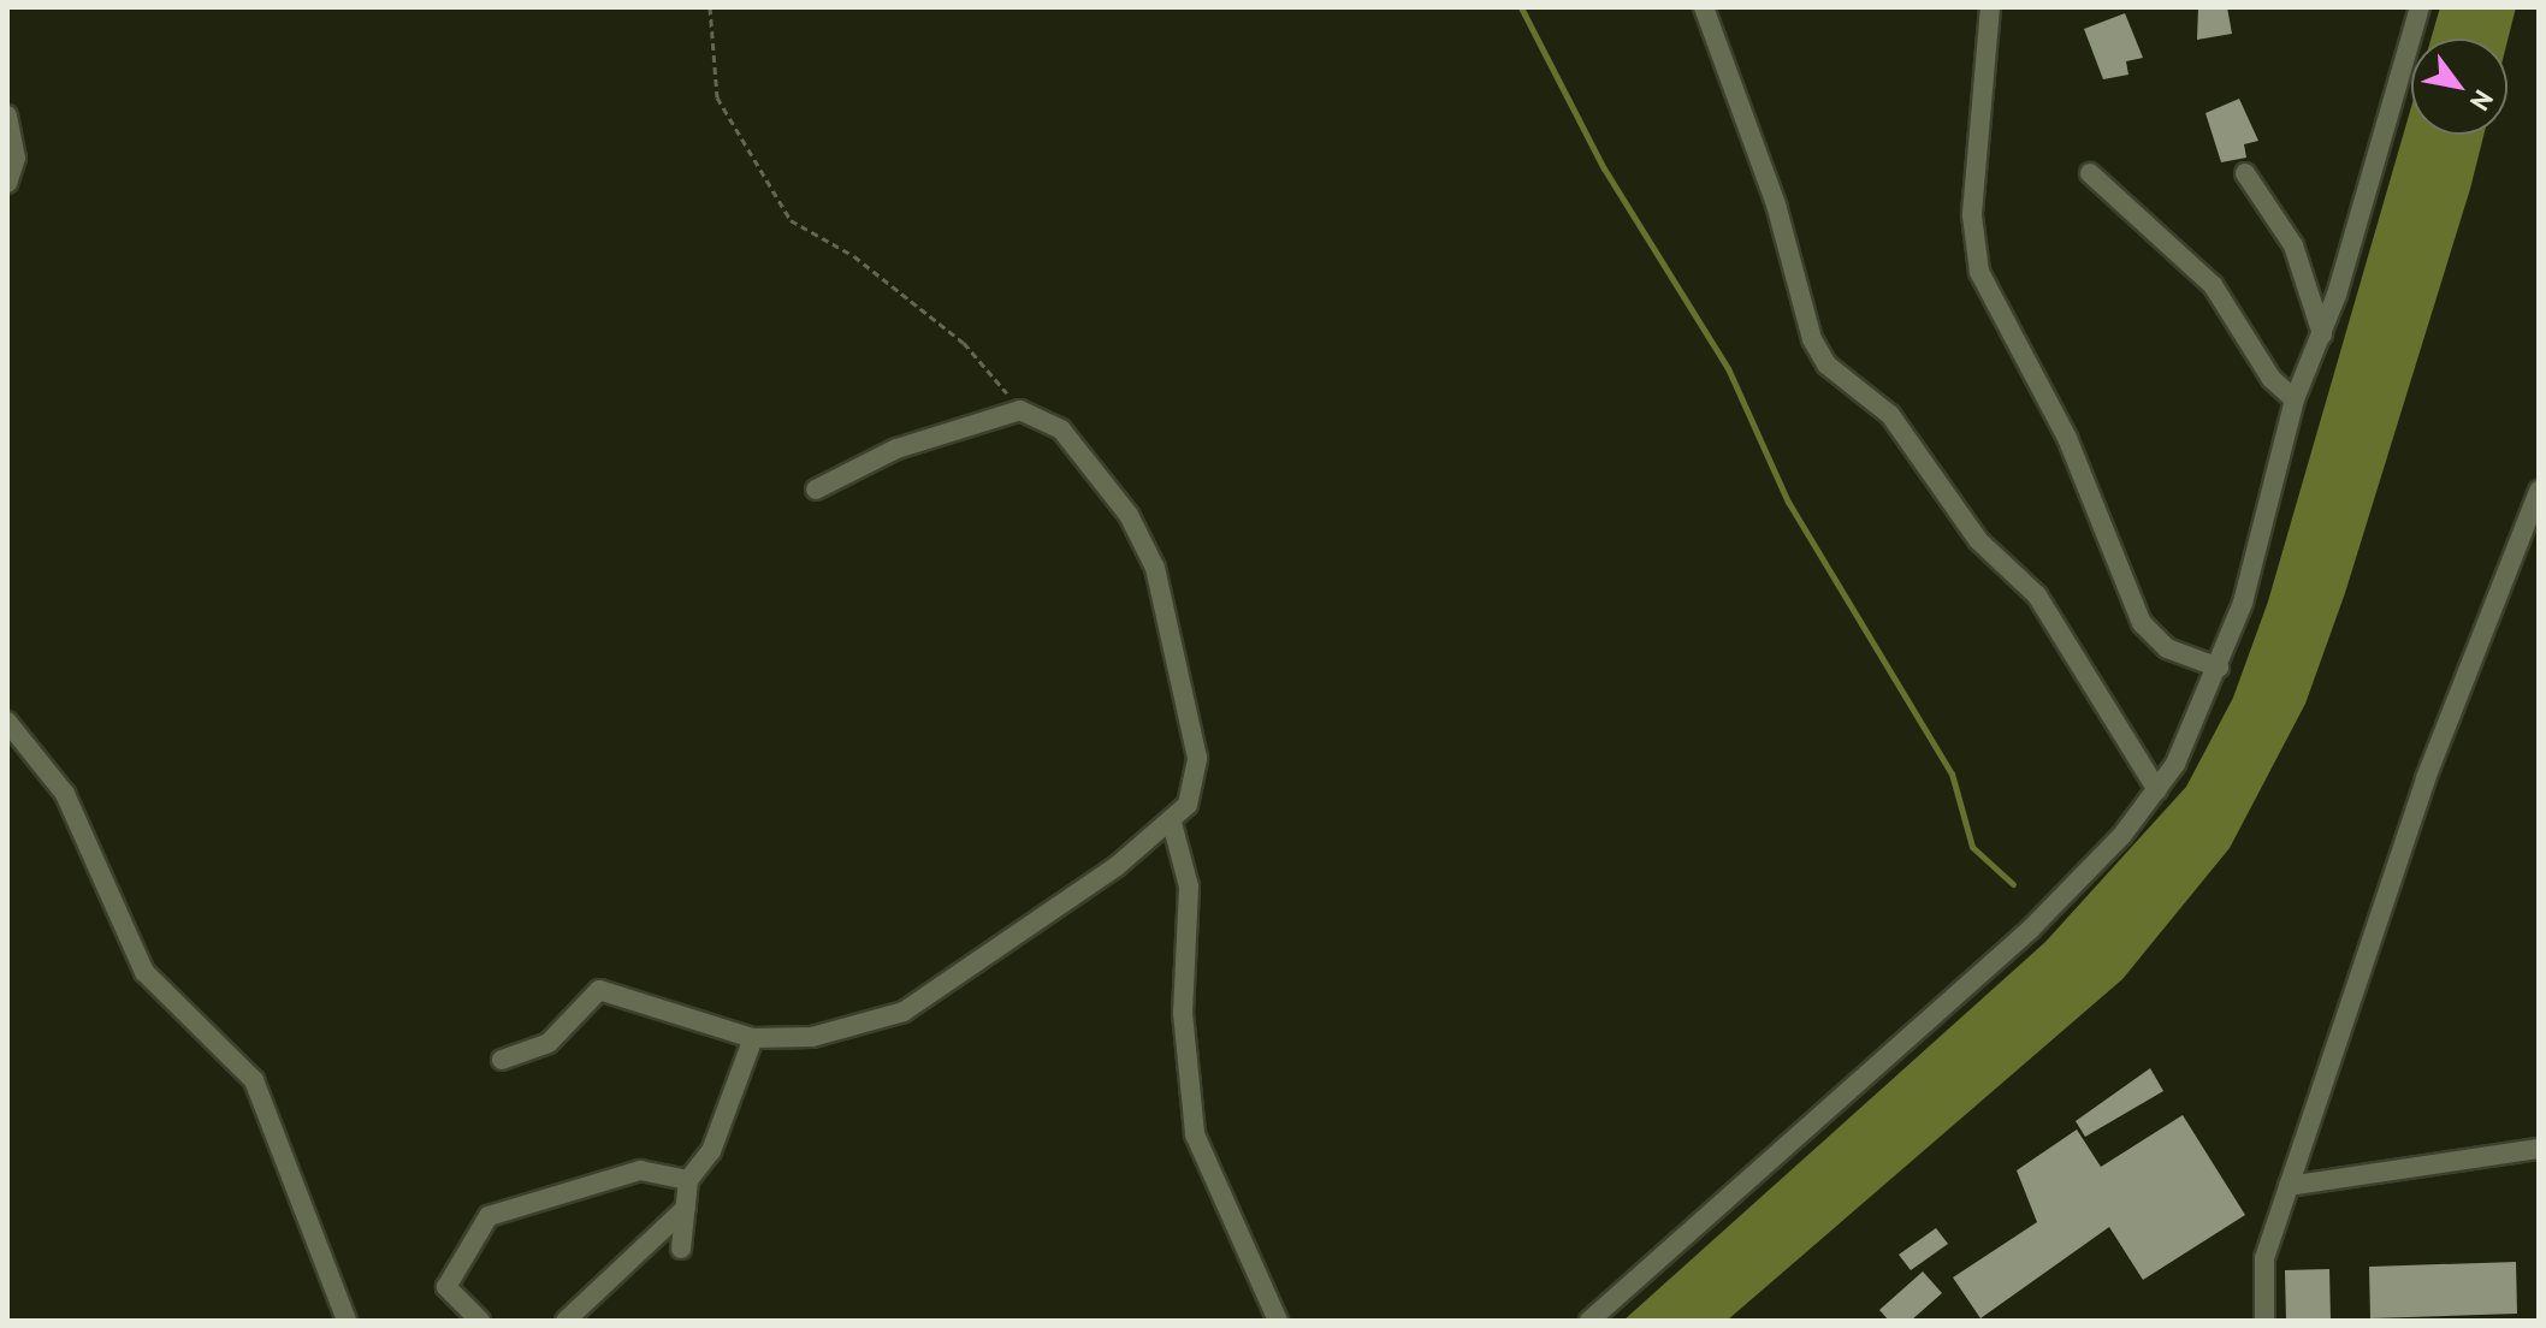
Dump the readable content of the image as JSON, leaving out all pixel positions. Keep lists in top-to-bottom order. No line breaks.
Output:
{"north":"bottom right"}
